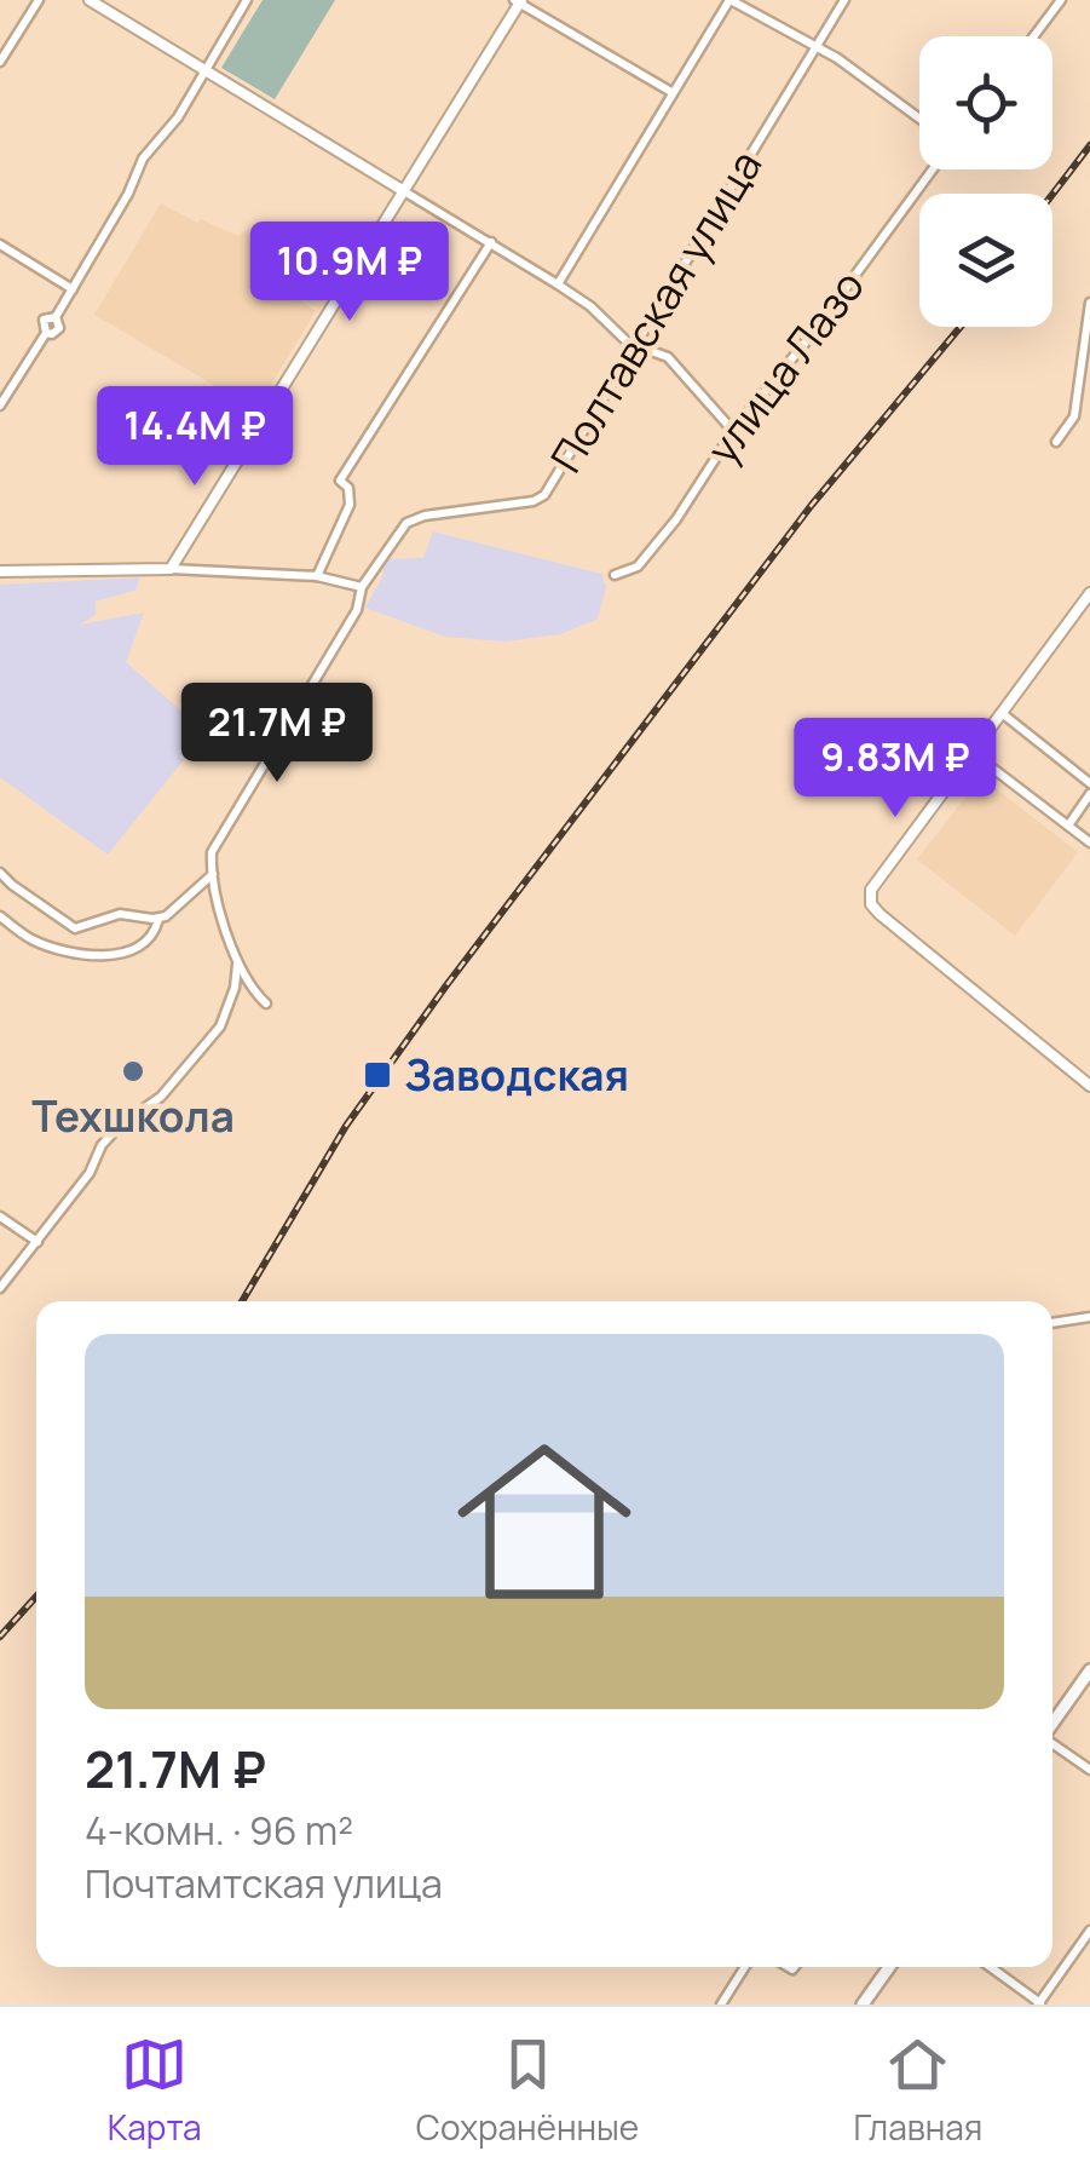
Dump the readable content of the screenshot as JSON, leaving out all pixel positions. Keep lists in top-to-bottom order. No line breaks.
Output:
{"streets":{"street":["Полтавская улица","улица Лазо"]},"places":{"other":["Техшкола"],"transit":["Заводская"]},"page":{"price":["10.9M ₽","14.4M ₽","21.7M ₽","9.83M ₽"],"list":[{"name":"21.7M ₽","note":"4-комн. · 96 m² · Почтамтская улица"}],"tabs":["Карта","Сохранённые","Главная"]}}
